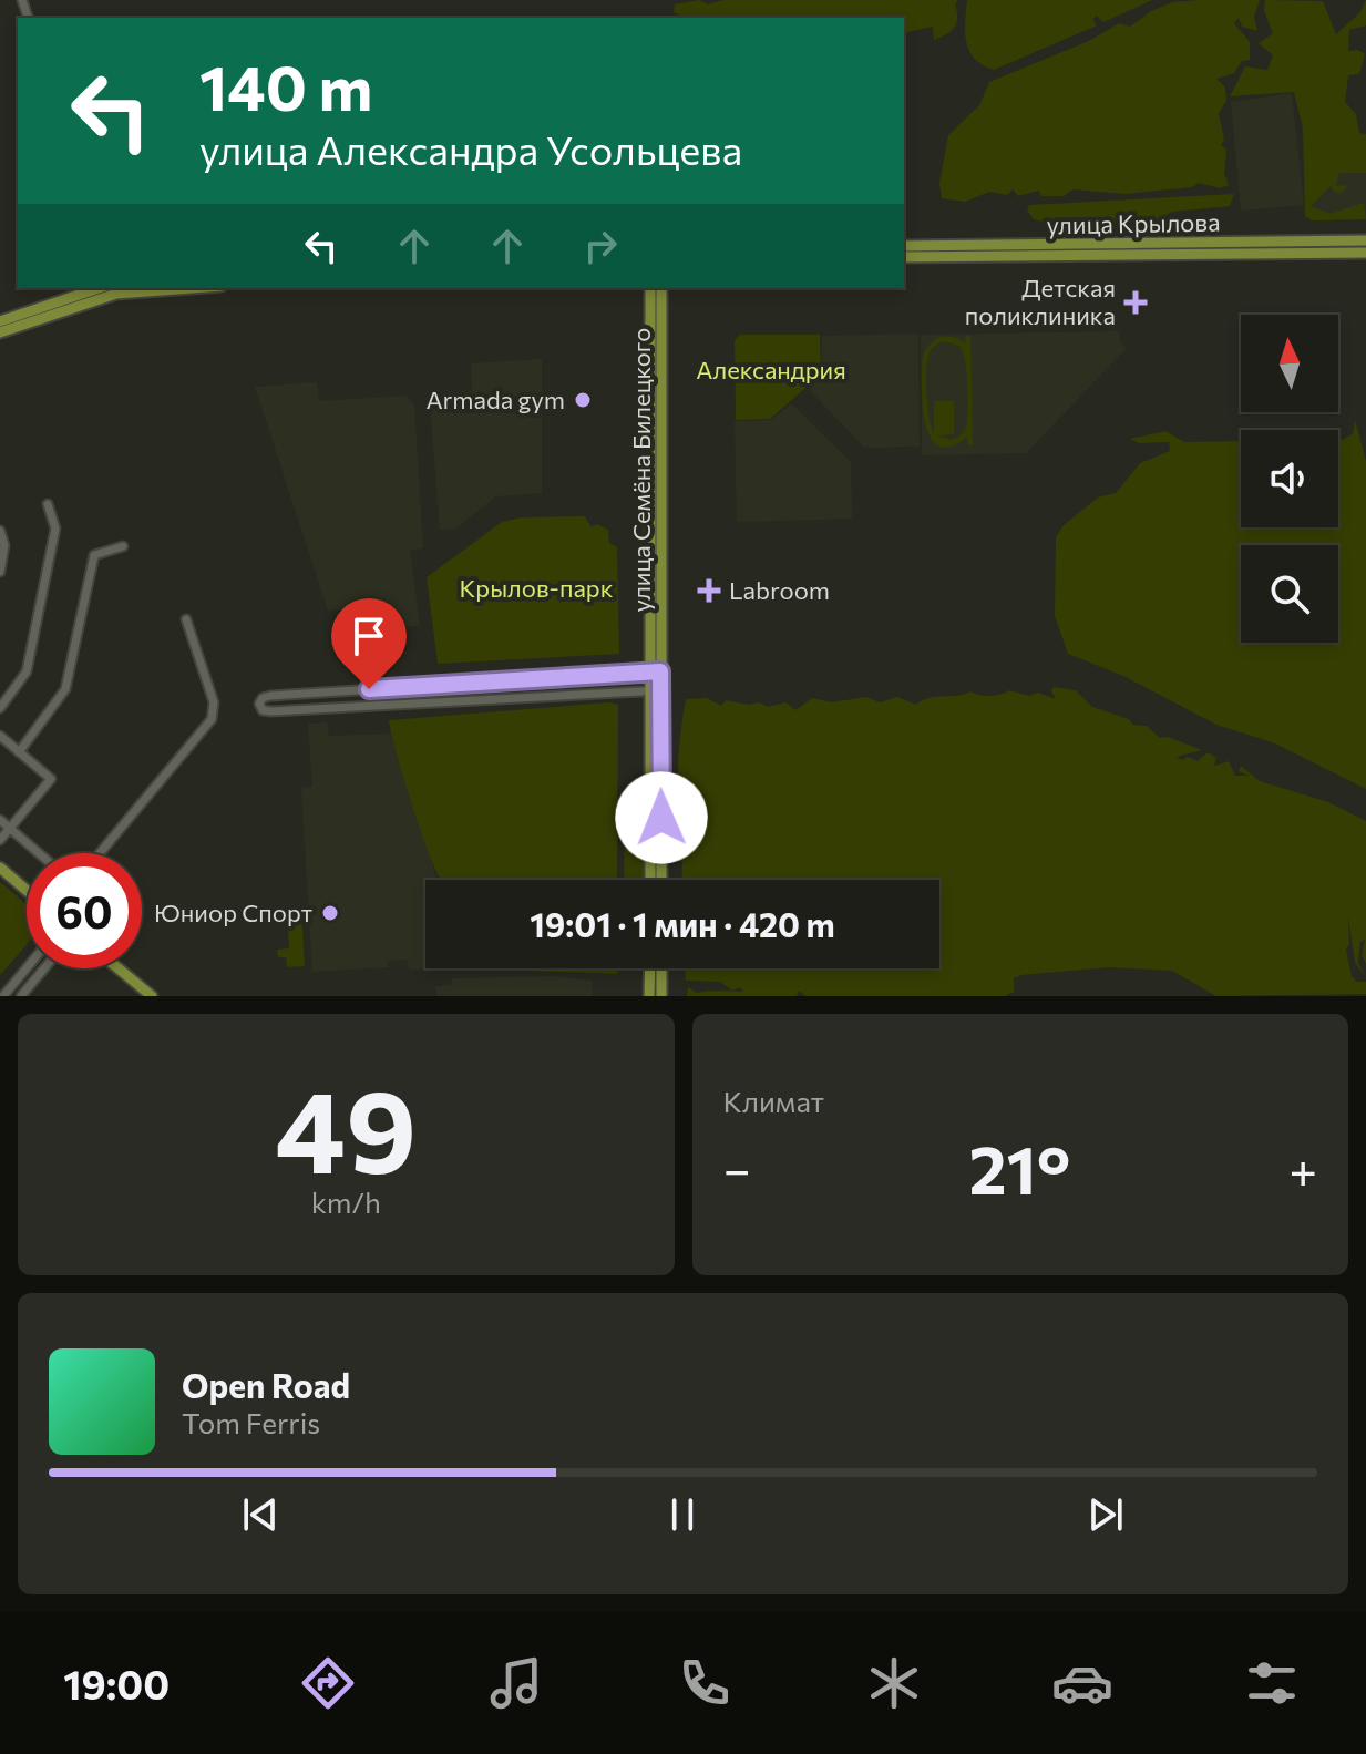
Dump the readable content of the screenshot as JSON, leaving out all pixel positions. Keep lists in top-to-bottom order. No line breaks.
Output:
{"streets":{"main road":["улица Крылова","улица Семёна Билецкого"]},"parks":["Александрия","Крылов-парк"],"places":{"health":["Детская поликлиника","Labroom"],"other":["Armada gym","Юниор Спорт"]},"north":"top","page":{"turn":["140 m","улица Александра Усольцева"],"limit":"60","trip":"19:01 · 1 мин · 420 m","tile":[["49","km/h"],"Климат"],"heat":["−","21°","+"],"song":["Open Road","Tom Ferris"],"tabs":"19:00"}}
